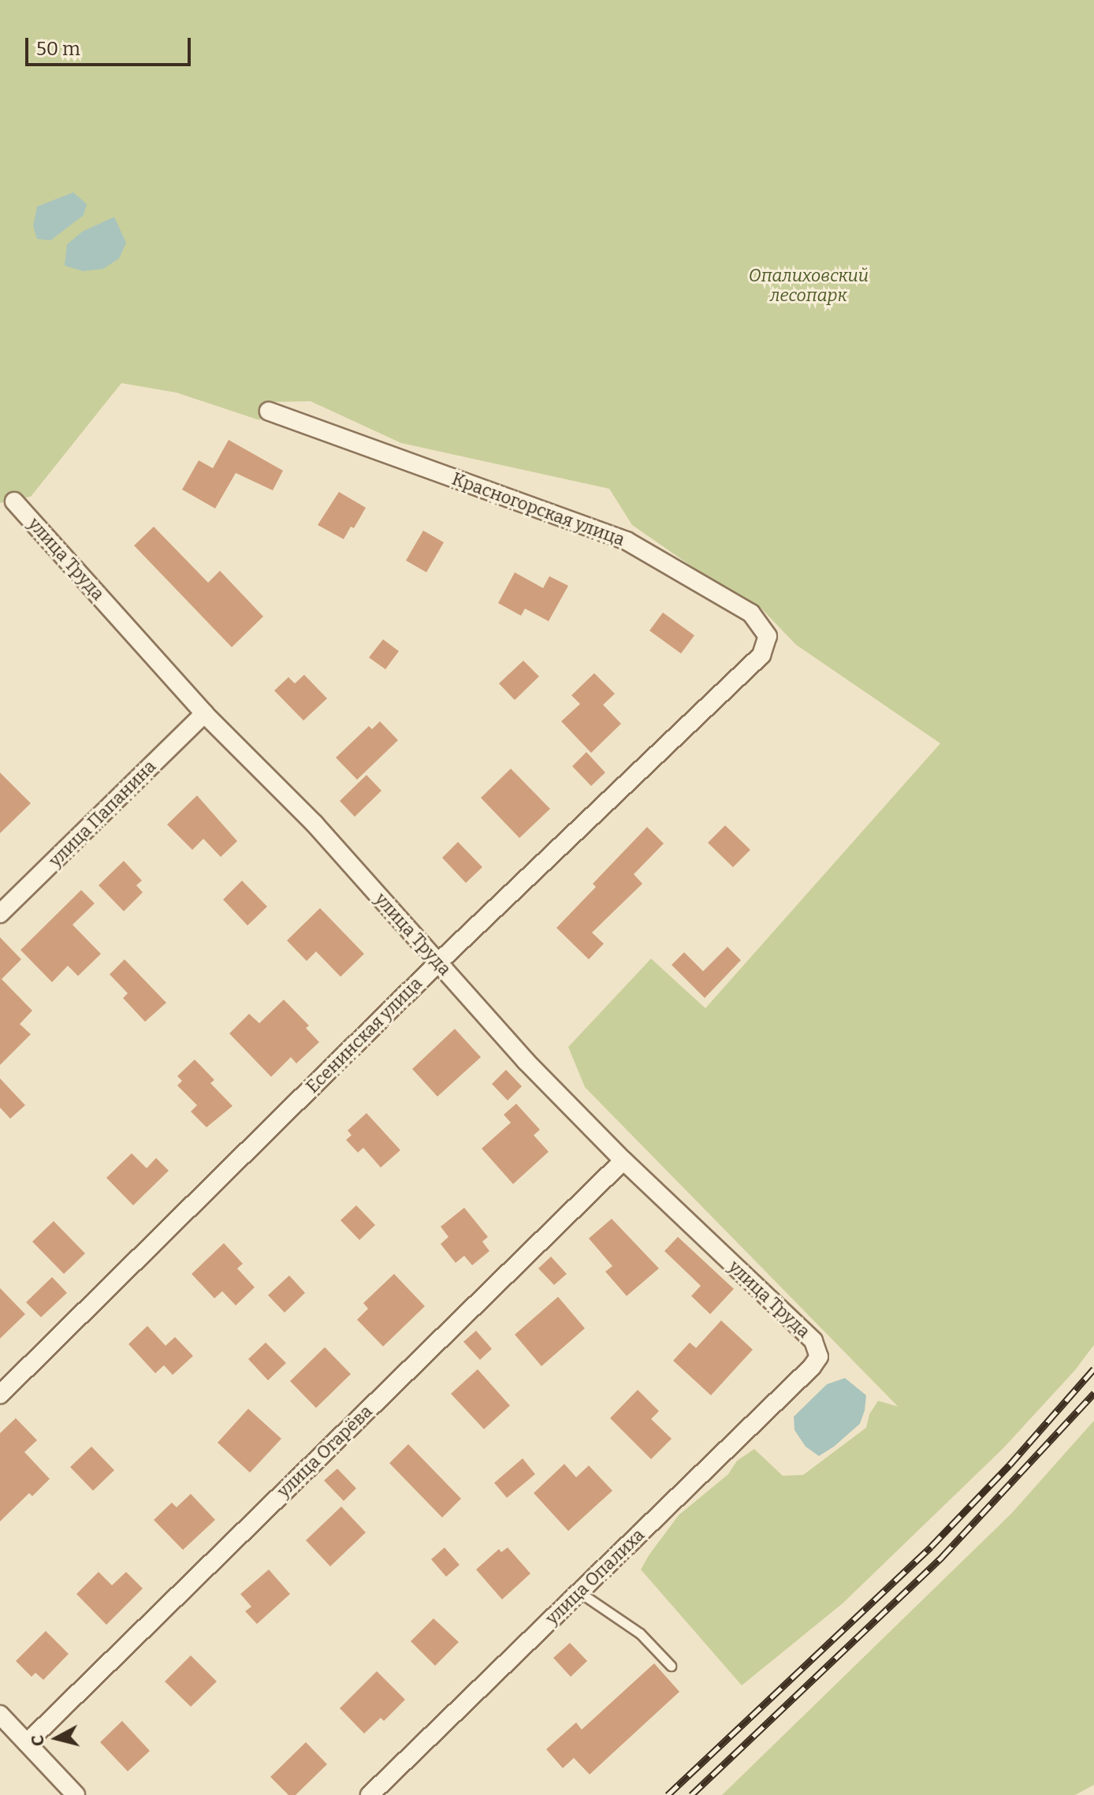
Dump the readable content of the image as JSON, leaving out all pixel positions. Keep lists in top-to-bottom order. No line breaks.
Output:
{"streets":{"street":["Красногорская улица","улица Труда","улица Папанина","Есенинская улица","улица Огарёва","улица Опалиха"]},"crossings":[["Красногорская улица","Есенинская улица"],["улица Труда","улица Папанина"],["улица Труда","Есенинская улица"],["улица Труда","улица Огарёва"],["улица Труда","улица Опалиха"]],"parks":["Опалиховский лесопарк"],"scale_bar":"50 m","north":"left"}
